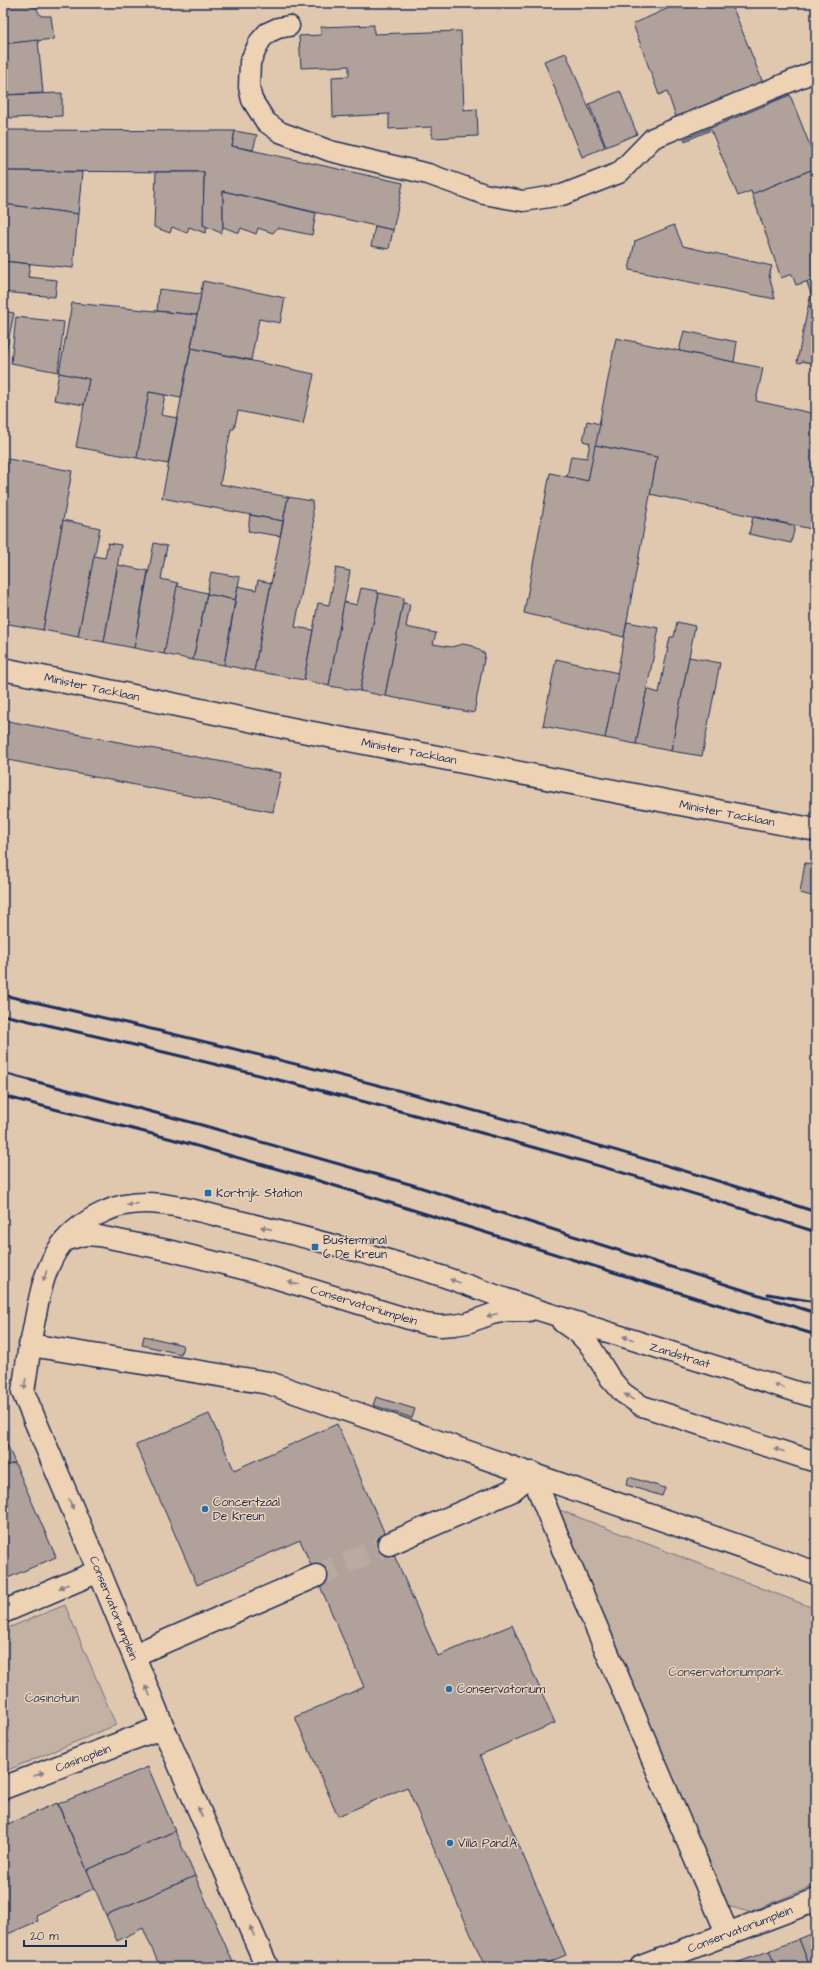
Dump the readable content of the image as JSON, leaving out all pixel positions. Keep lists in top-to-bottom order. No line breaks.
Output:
{"streets":{"street":["Minister Tacklaan","Conservatoriumplein","Casinoplein"],"lane":["Zandstraat"]},"crossings":[["Conservatoriumplein","Zandstraat"],["Conservatoriumplein","Casinoplein"]],"parks":["Conservatoriumpark","Casinotuin"],"places":{"transit":["Kortrijk Station","Busterminal 6 De Kreun"],"other":["Concertzaal De Kreun","Conservatorium","Villa Pand.A"]},"scale_bar":"20 m"}
